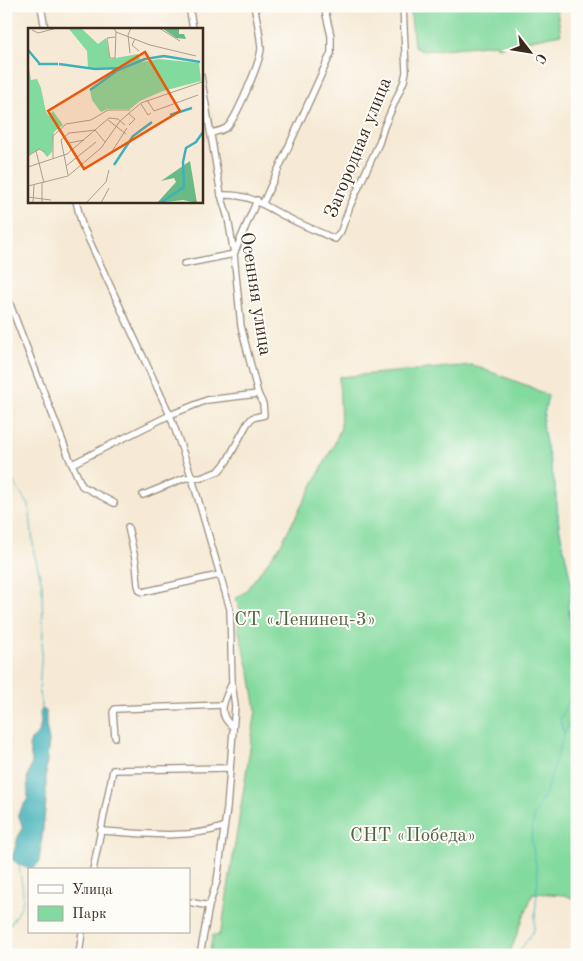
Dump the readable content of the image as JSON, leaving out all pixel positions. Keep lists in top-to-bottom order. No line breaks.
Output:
{"streets":{"street":["Загородная улица","Осенняя улица"]},"parks":["СТ «Ленинец-3»","СНТ «Победа»"],"legend":["Улица","Парк"],"north":"bottom right"}
